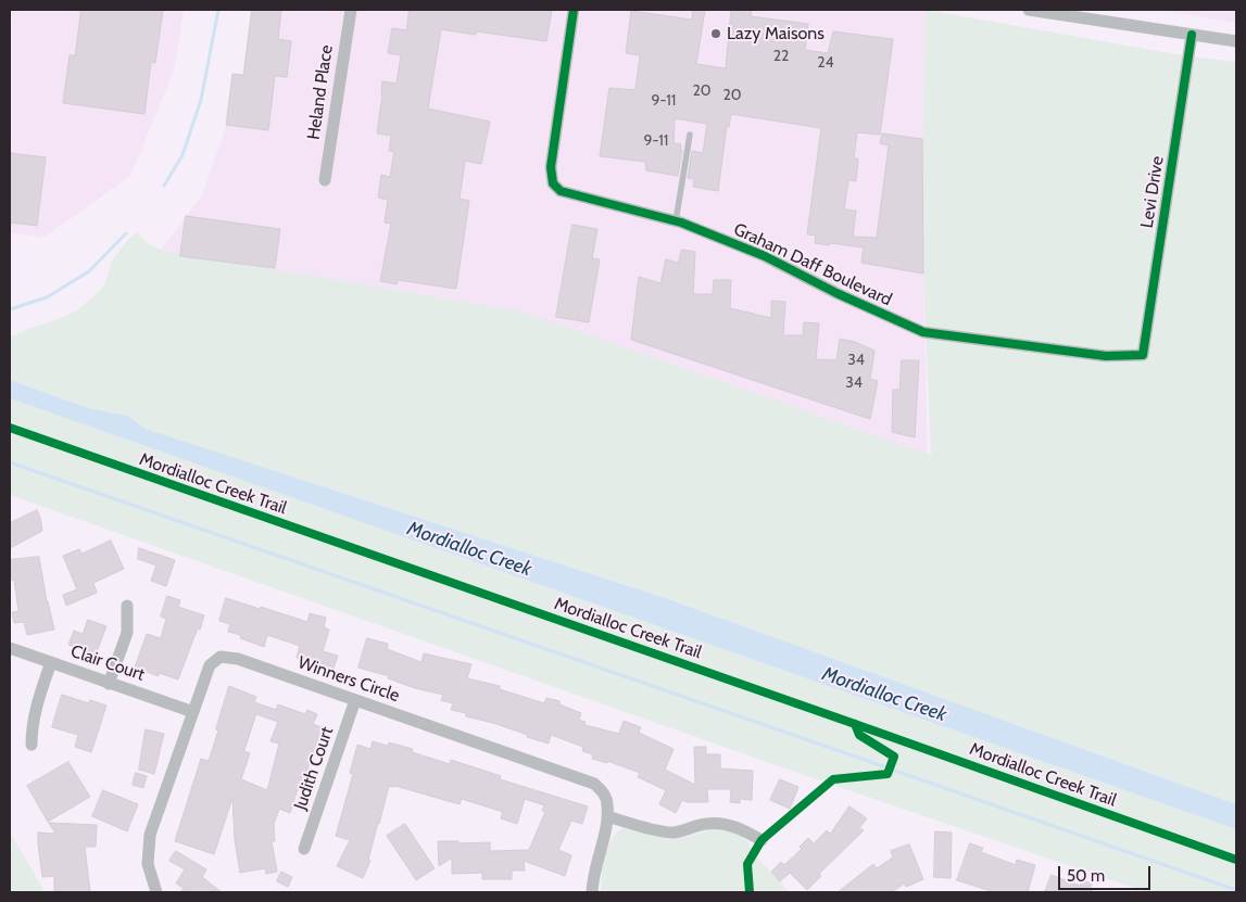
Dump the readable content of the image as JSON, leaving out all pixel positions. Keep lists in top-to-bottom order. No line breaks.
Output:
{"streets":{"street":["Heland Place","Levi Drive","Graham Daff Boulevard","Clair Court","Winners Circle","Judith Court"],"cycle path":["Mordialloc Creek Trail"]},"crossings":[["Levi Drive","Graham Daff Boulevard"],["Clair Court","Winners Circle"],["Winners Circle","Judith Court"]],"water":["Mordialloc Creek"],"places":["Lazy Maisons"],"house_numbers":["22","24","20","20","9-11","9-11","34","34"],"scale_bar":"50 m"}
